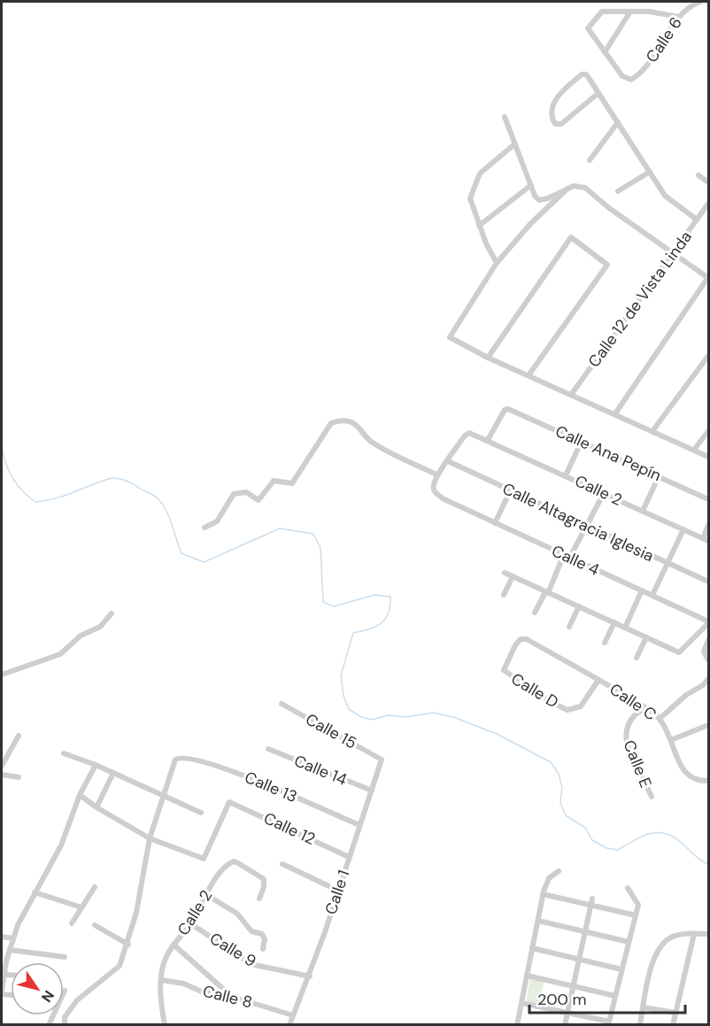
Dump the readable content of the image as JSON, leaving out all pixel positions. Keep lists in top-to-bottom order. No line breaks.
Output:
{"streets":{"street":["Calle 6","Calle 12 de Vista Linda","Calle Ana Pepín","Calle 2","Calle Altagracia Iglesia","Calle 4","Calle D","Calle C","Calle 15","Calle E","Calle 14","Calle 13","Calle 12","Calle 1","Calle 9","Calle 8"]},"crossings":[["Calle Ana Pepín","Calle 2"],["Calle 2","Calle Altagracia Iglesia"],["Calle 2","Calle 9"],["Calle 2","Calle 8"],["Calle D","Calle C"],["Calle C","Calle E"],["Calle 15","Calle 1"],["Calle 14","Calle 1"],["Calle 13","Calle 1"],["Calle 12","Calle 1"],["Calle 1","Calle 9"],["Calle 1","Calle 8"]],"scale_bar":"200 m","north":"bottom right"}
